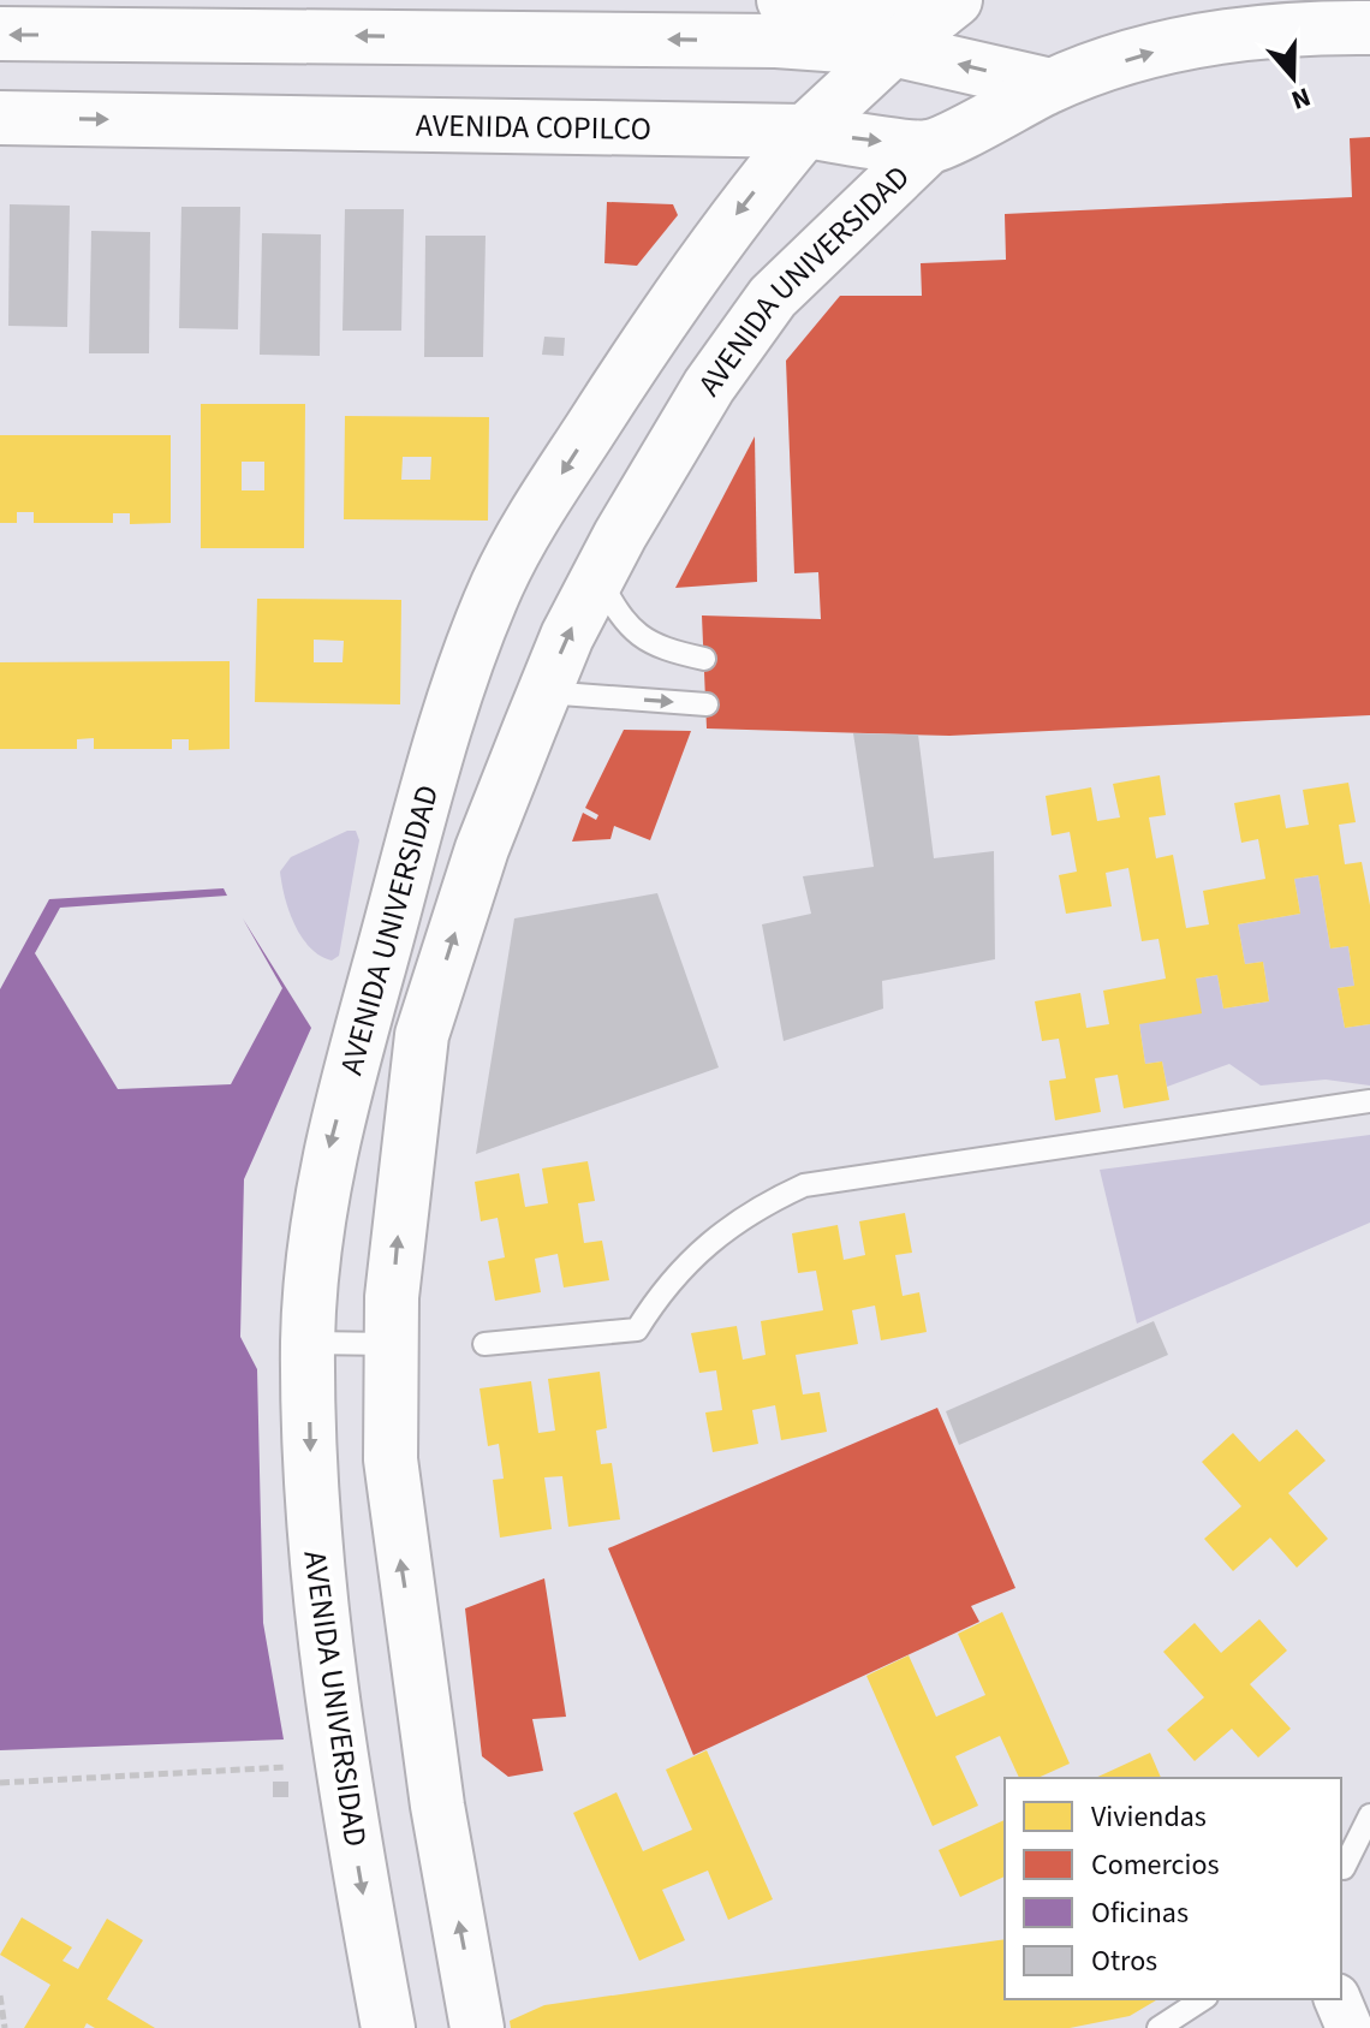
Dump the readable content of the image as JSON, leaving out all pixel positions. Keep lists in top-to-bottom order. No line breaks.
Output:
{"streets":{"main road":["AVENIDA COPILCO","AVENIDA UNIVERSIDAD"]},"crossings":[["AVENIDA COPILCO","AVENIDA UNIVERSIDAD"]],"legend":["Viviendas","Comercios","Oficinas","Otros"],"north":"bottom"}
